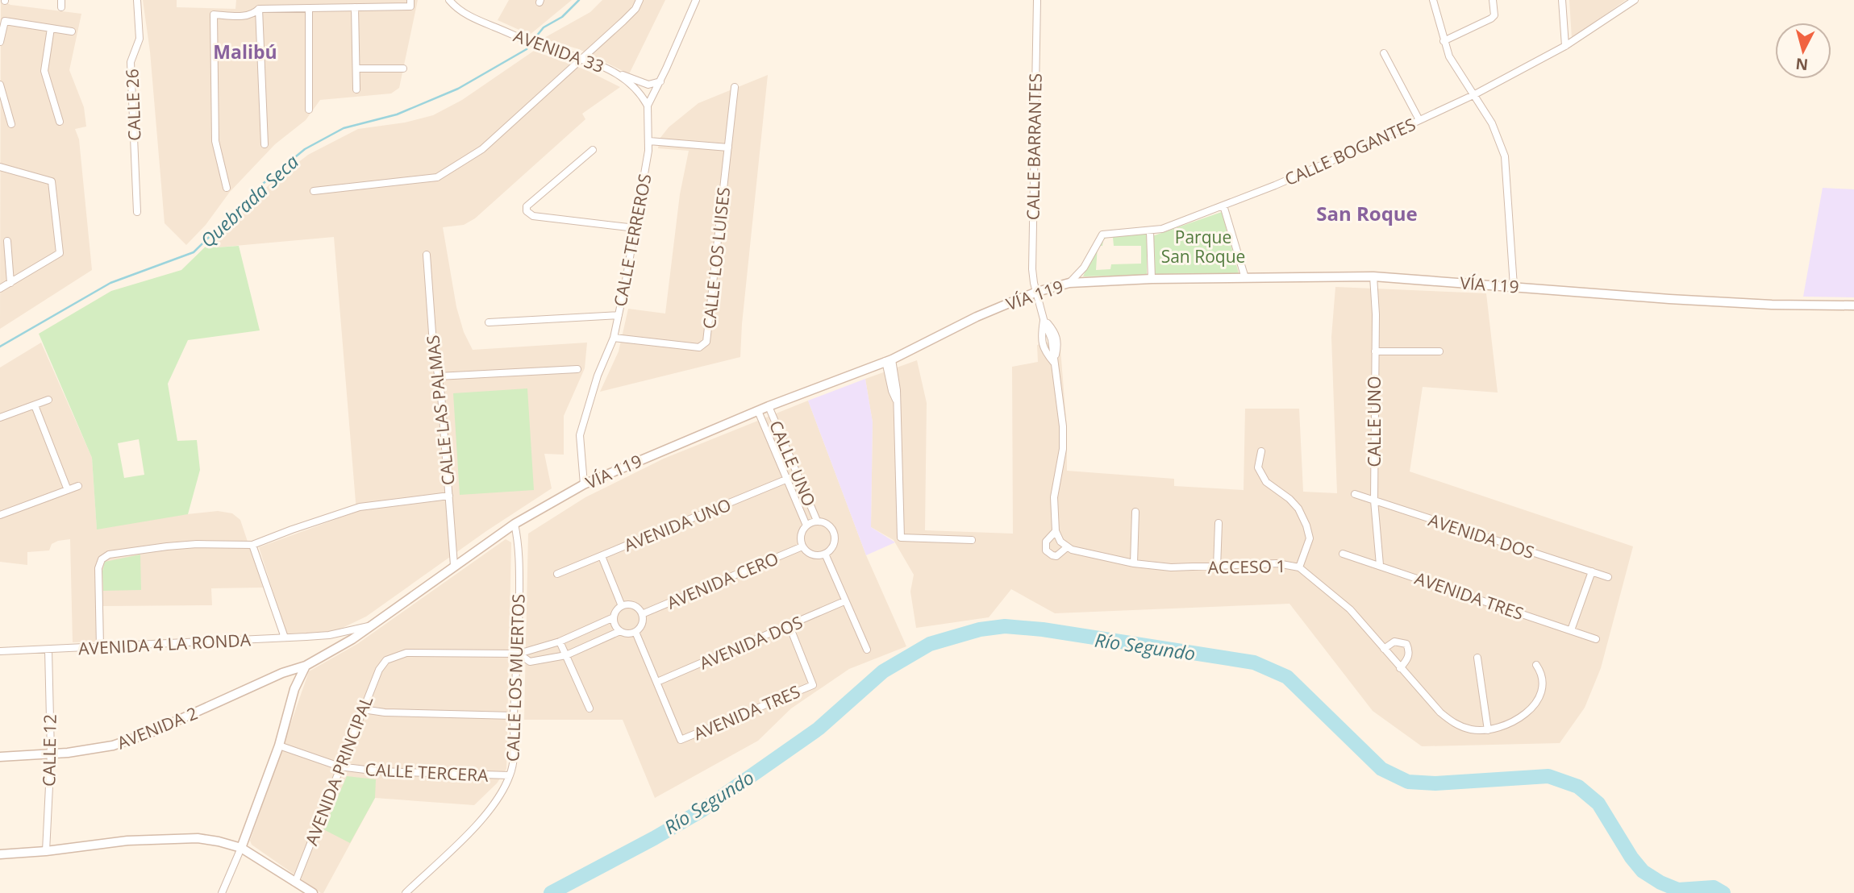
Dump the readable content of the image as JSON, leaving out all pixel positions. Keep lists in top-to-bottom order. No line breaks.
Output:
{"streets":{"main road":["VÍA 119","AVENIDA 2"],"street":["AVENIDA 33","CALLE 26","CALLE BARRANTES","CALLE BOGANTES","CALLE TERREROS","CALLE LOS LUISES","CALLE LAS PALMAS","CALLE UNO","AVENIDA UNO","AVENIDA DOS","ACCESO 1","AVENIDA CERO","AVENIDA TRES","AVENIDA 4 LA RONDA","CALLE LOS MUERTOS","CALLE 12","AVENIDA PRINCIPAL","CALLE TERCERA"]},"crossings":[["AVENIDA 33","CALLE TERREROS"],["CALLE BARRANTES","VÍA 119"],["CALLE BOGANTES","VÍA 119"],["CALLE TERREROS","CALLE LOS LUISES"],["CALLE TERREROS","VÍA 119"],["VÍA 119","CALLE LAS PALMAS"],["VÍA 119","CALLE UNO"],["VÍA 119","AVENIDA 4 LA RONDA"],["VÍA 119","CALLE LOS MUERTOS"],["VÍA 119","AVENIDA 2"],["CALLE UNO","AVENIDA UNO"],["CALLE UNO","AVENIDA DOS"],["CALLE UNO","AVENIDA CERO"],["CALLE UNO","AVENIDA TRES"],["AVENIDA DOS","AVENIDA TRES"],["AVENIDA 4 LA RONDA","CALLE 12"],["CALLE LOS MUERTOS","AVENIDA PRINCIPAL"],["CALLE LOS MUERTOS","CALLE TERCERA"],["AVENIDA 2","CALLE 12"],["AVENIDA PRINCIPAL","CALLE TERCERA"]],"districts":["Malibú","San Roque"],"water":["Quebrada Seca","Río Segundo"],"parks":["Parque San Roque"],"north":"bottom"}
